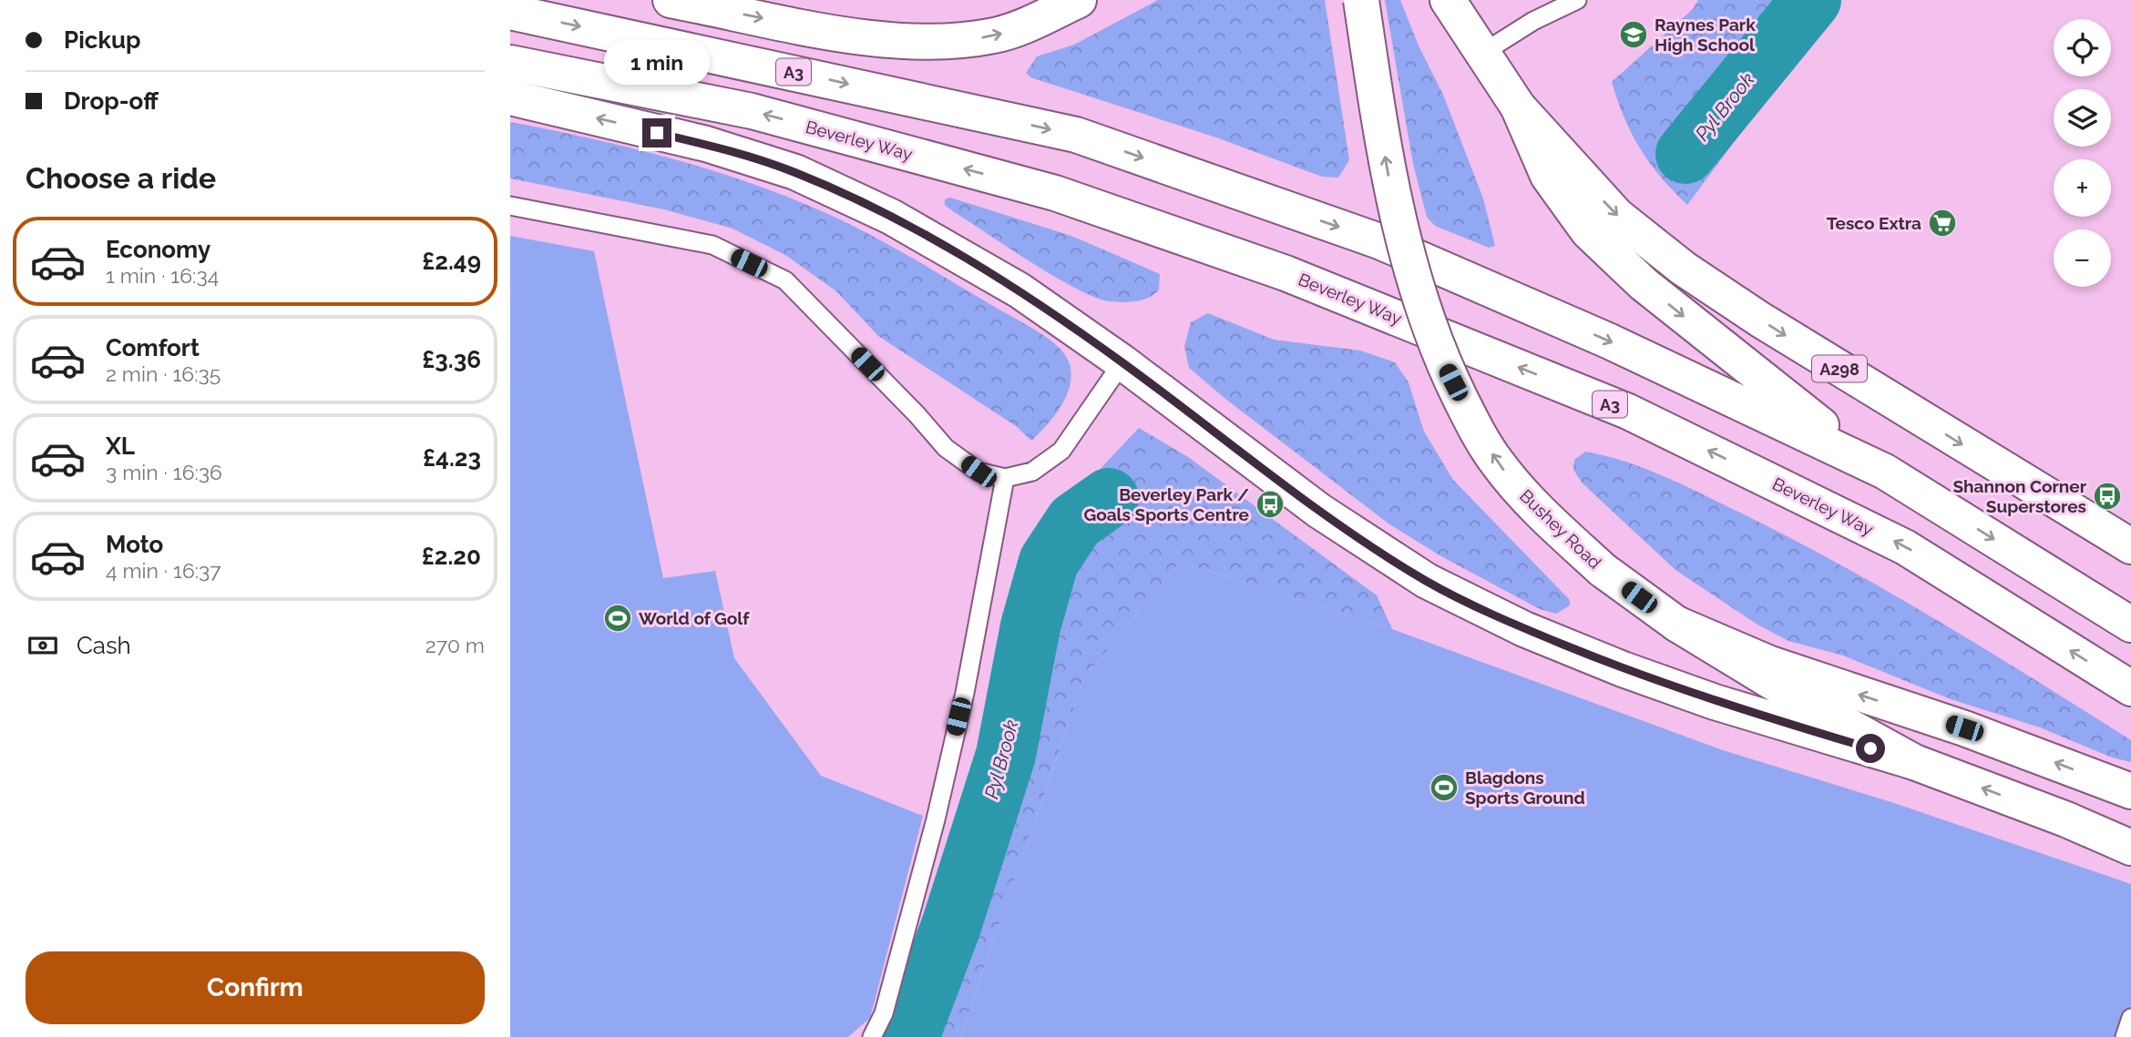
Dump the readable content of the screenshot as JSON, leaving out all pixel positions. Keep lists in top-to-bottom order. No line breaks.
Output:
{"streets":{"main road":["A3","Beverley Way","A298","Bushey Road"]},"crossings":[["A3","A298"]],"water":["Pyl Brook"],"places":{"school or university":["Raynes Park High School"],"supermarket":["Tesco Extra"],"bus stop":["Shannon Corner Superstores","Beverley Park / Goals Sports Centre"],"sports":["World of Golf","Blagdons Sports Ground"]},"page":{"banner":["Pickup","Drop-off"],"map_buttons":["+","−"],"bubble":"1 min","heading":"Choose a ride","list":[{"name":"Economy","note":"1 min · 16:34","value":"£2.49"},{"name":"Comfort","note":"2 min · 16:35","value":"£3.36"},{"name":"XL","note":"3 min · 16:36","value":"£4.23"},{"name":"Moto","note":"4 min · 16:37","value":"£2.20"}],"pay":["Cash","270 m"],"buttons":"Confirm"}}
